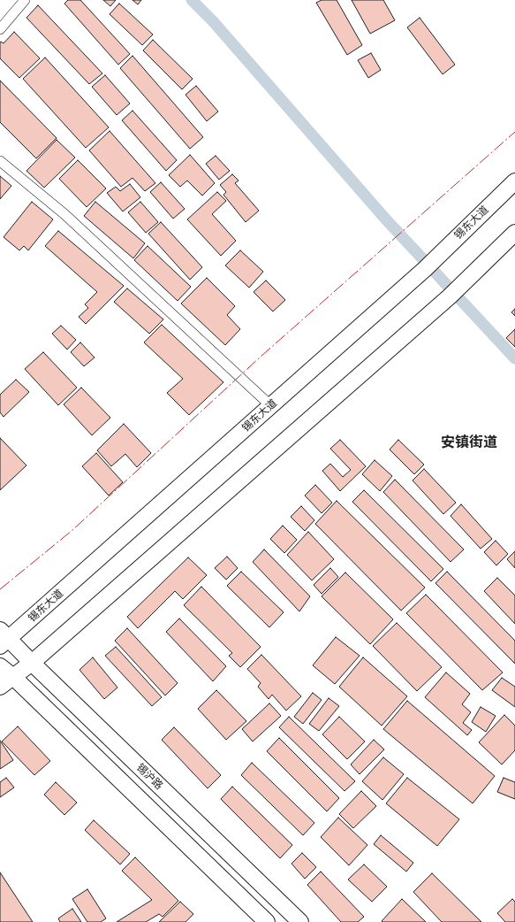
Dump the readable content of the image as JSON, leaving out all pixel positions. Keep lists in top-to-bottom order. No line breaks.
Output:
{"streets":{"main road":["锡东大道","锡沪路"]},"crossings":[["锡东大道","锡沪路"]],"districts":["安镇街道"]}
